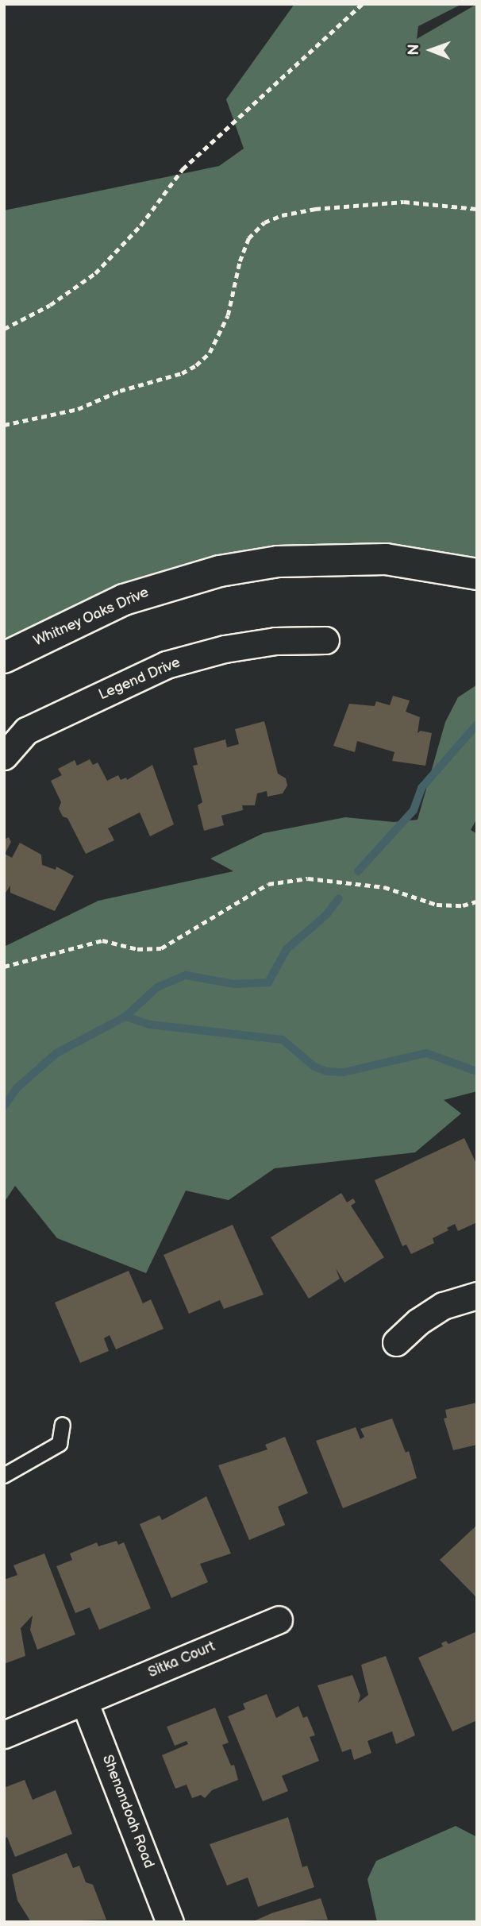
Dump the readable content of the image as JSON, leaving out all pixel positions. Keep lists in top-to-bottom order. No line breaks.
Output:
{"streets":{"street":["Whitney Oaks Drive","Legend Drive","Sitka Court","Shenandoah Road"]},"crossings":[["Sitka Court","Shenandoah Road"]],"north":"left"}
